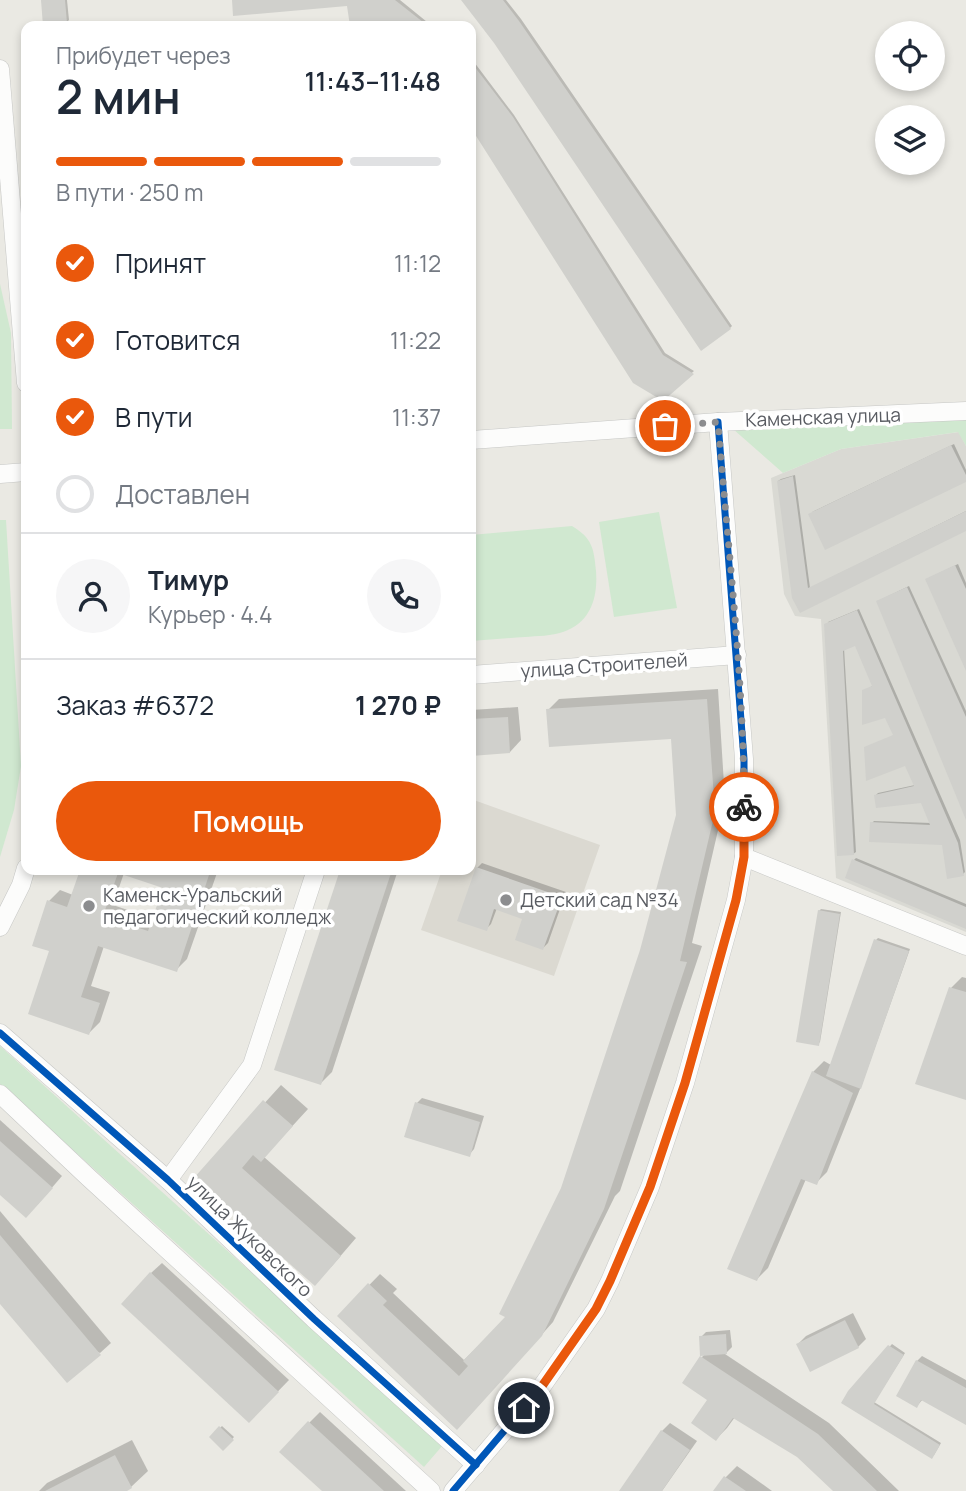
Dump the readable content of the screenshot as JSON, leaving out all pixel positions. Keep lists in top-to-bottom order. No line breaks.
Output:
{"streets":{"street":["Каменская улица","улица Строителей","улица Жуковского"]},"places":["Детский сад №34","Каменск-Уральский педагогический колледж"],"page":{"heading":["2 мин","Прибудет через","11:43–11:48"],"panel":["Тимур","Курьер · 4.4","Заказ #6372","1 270 ₽"],"bar":"В пути · 250 m","list":[["Принят","11:12"],["Готовится","11:22"],["В пути","11:37"],"Доставлен"],"buttons":"Помощь"}}
